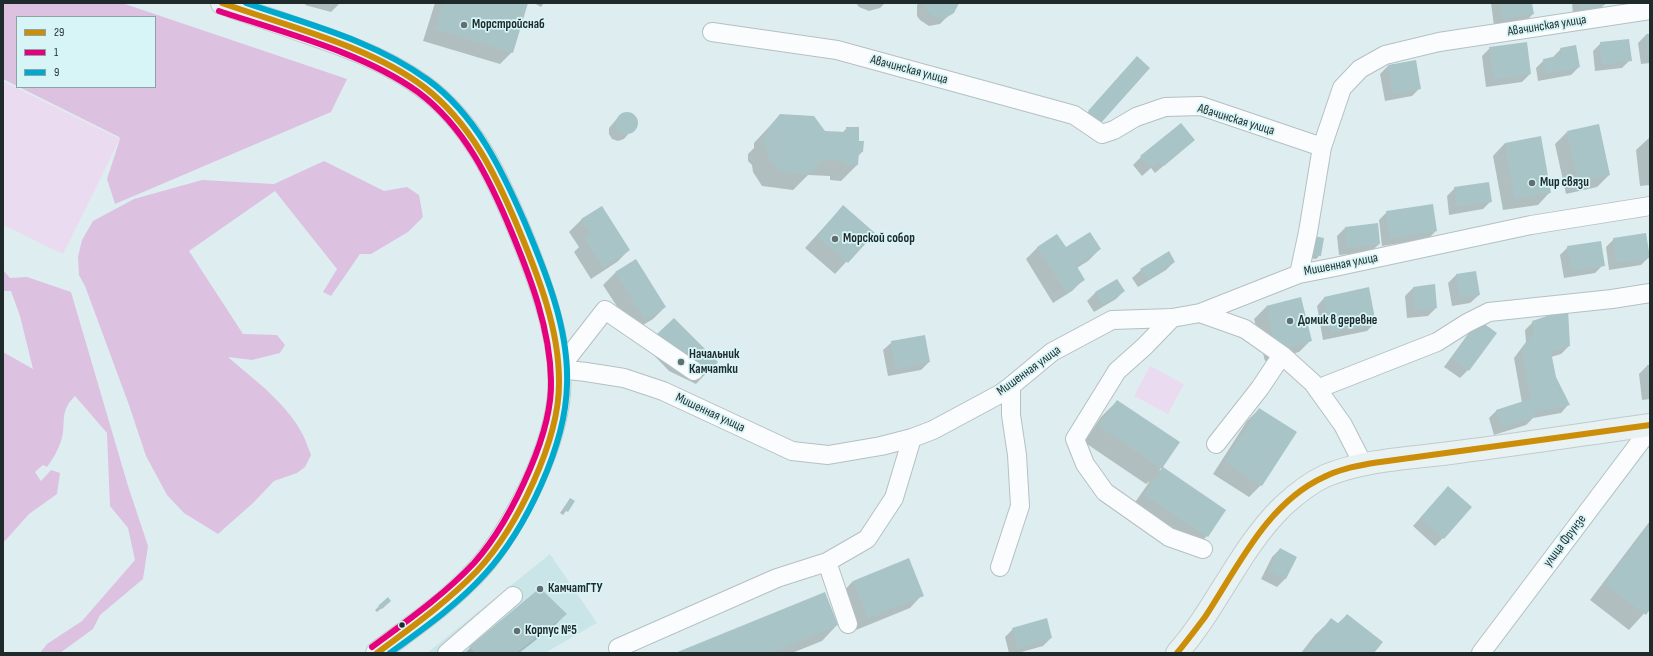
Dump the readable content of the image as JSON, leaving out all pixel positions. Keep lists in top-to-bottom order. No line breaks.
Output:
{"streets":{"street":["Авачинская улица","Мишенная улица","улица Фрунзе"]},"places":["Морстройснаб","Мир связи","Морской собор","Домик в деревне","Начальник Камчатки","КамчатГТУ","Корпус №5"],"lines":["transit line 29","transit line 9","transit line 1"],"legend":["29","1","9"]}
